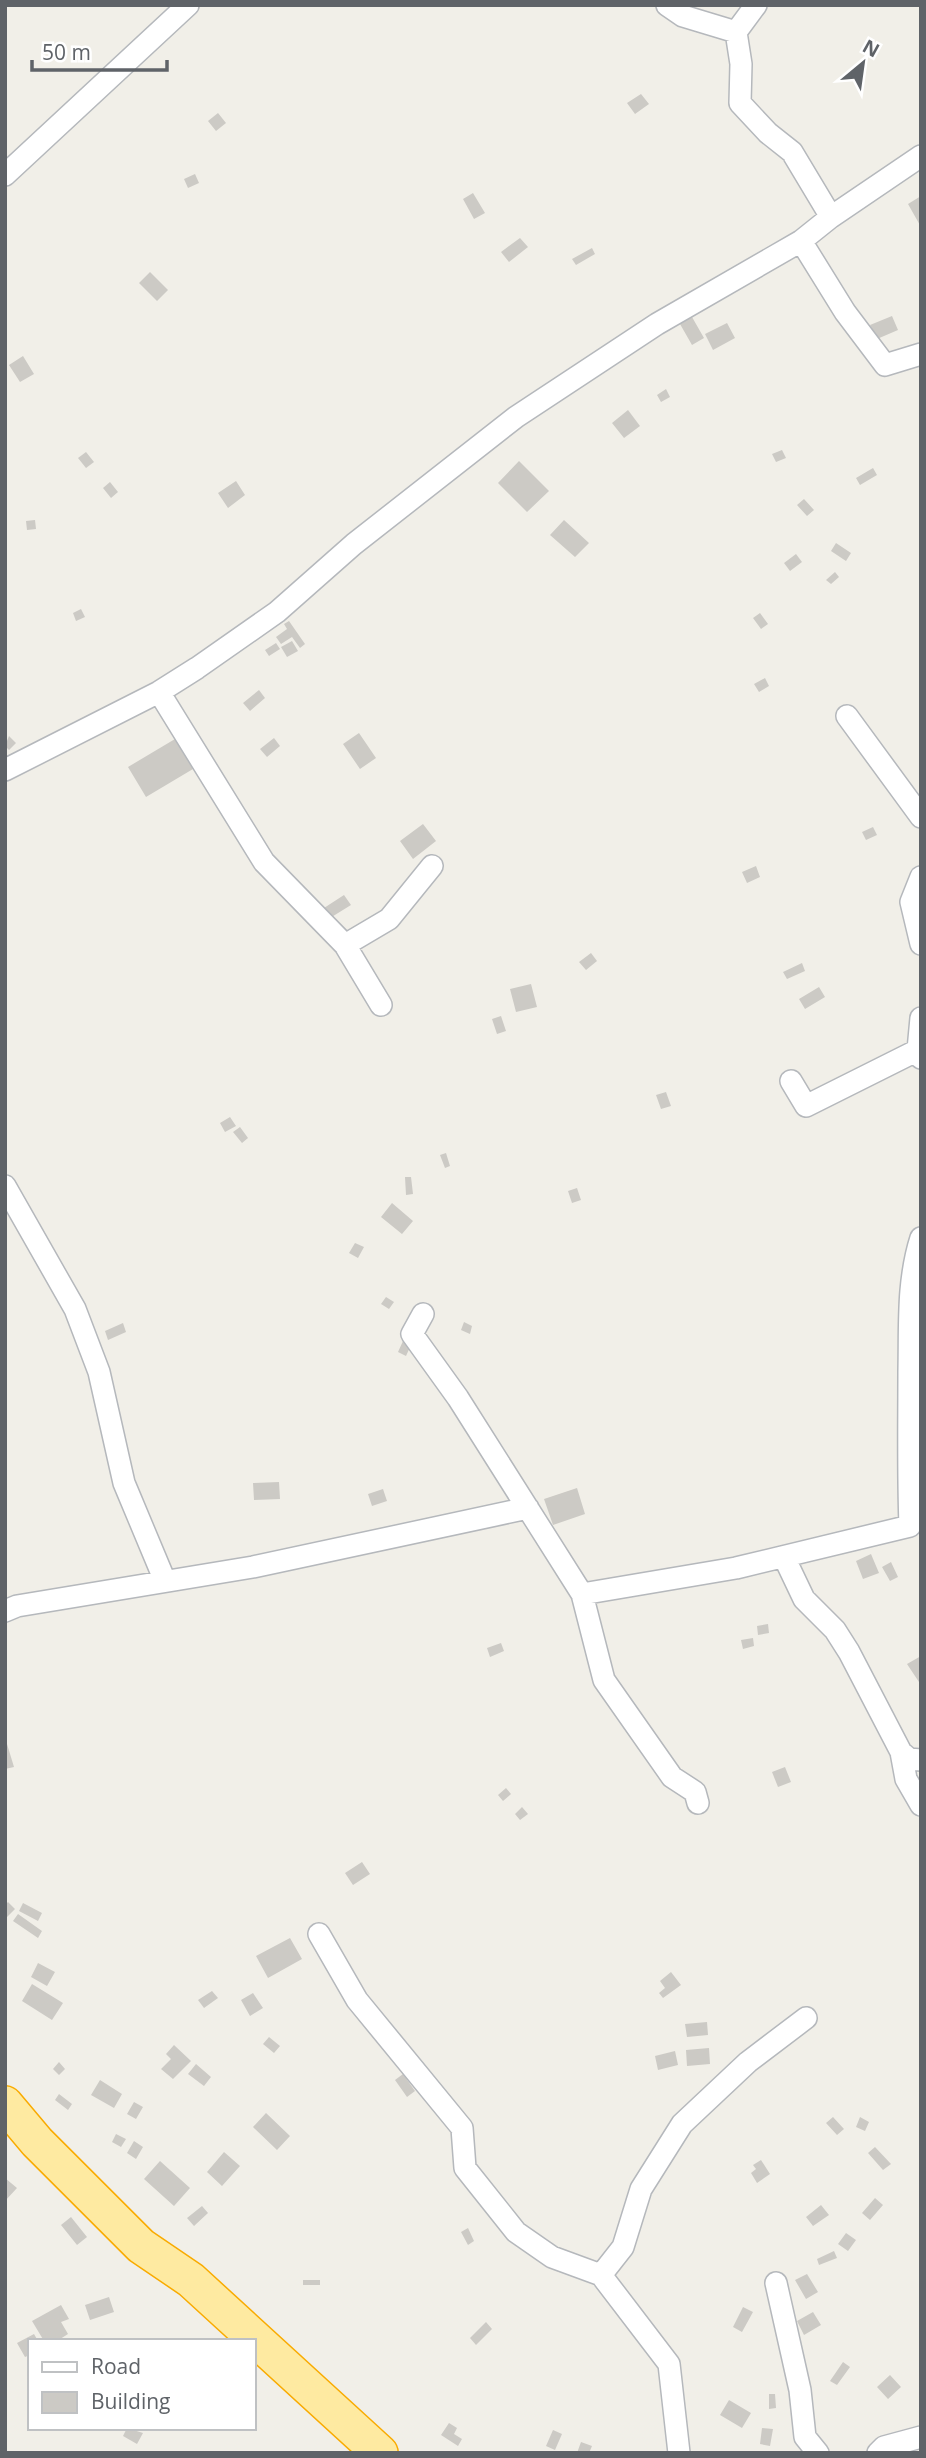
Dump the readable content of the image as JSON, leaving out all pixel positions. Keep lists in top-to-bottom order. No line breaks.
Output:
{"legend":["Road","Building"],"scale_bar":"50 m","north":"top right"}
